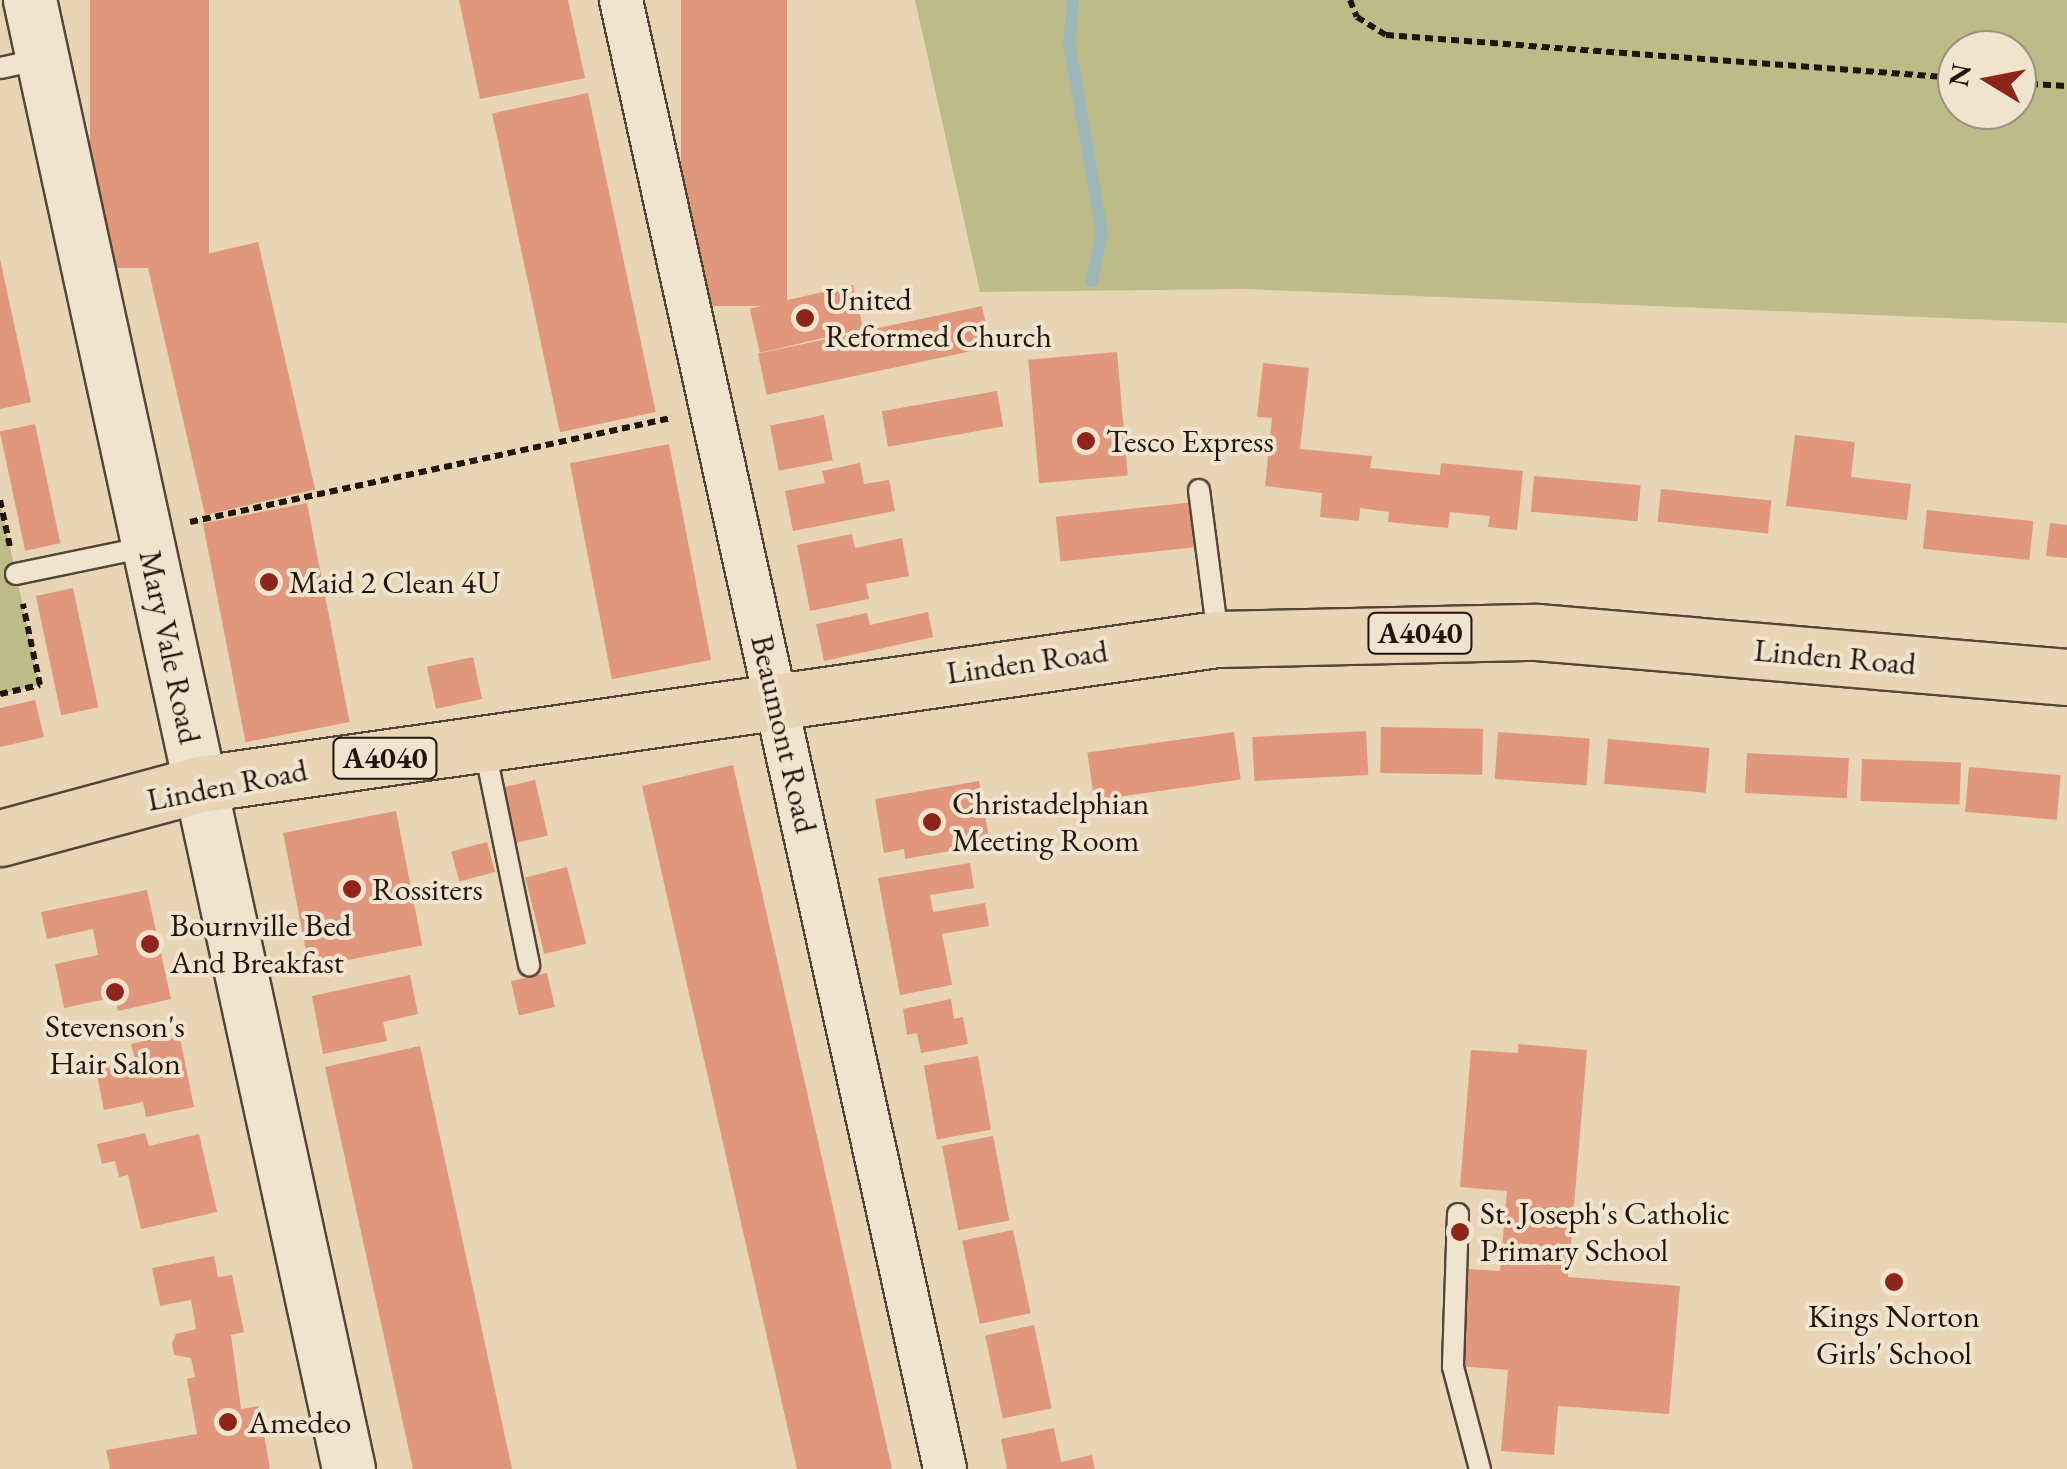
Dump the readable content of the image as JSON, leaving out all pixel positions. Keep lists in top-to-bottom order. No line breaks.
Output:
{"streets":{"highway":["A4040","Linden Road"],"street":["Mary Vale Road","Beaumont Road"]},"crossings":[["Mary Vale Road","Linden Road"],["Linden Road","Beaumont Road"]],"places":["United Reformed Church","Tesco Express","Maid 2 Clean 4U","Christadelphian Meeting Room","Rossiters","Bournville Bed And Breakfast","Stevenson's Hair Salon","St. Joseph's Catholic Primary School","Kings Norton Girls' School","Amedeo"],"north":"left"}
